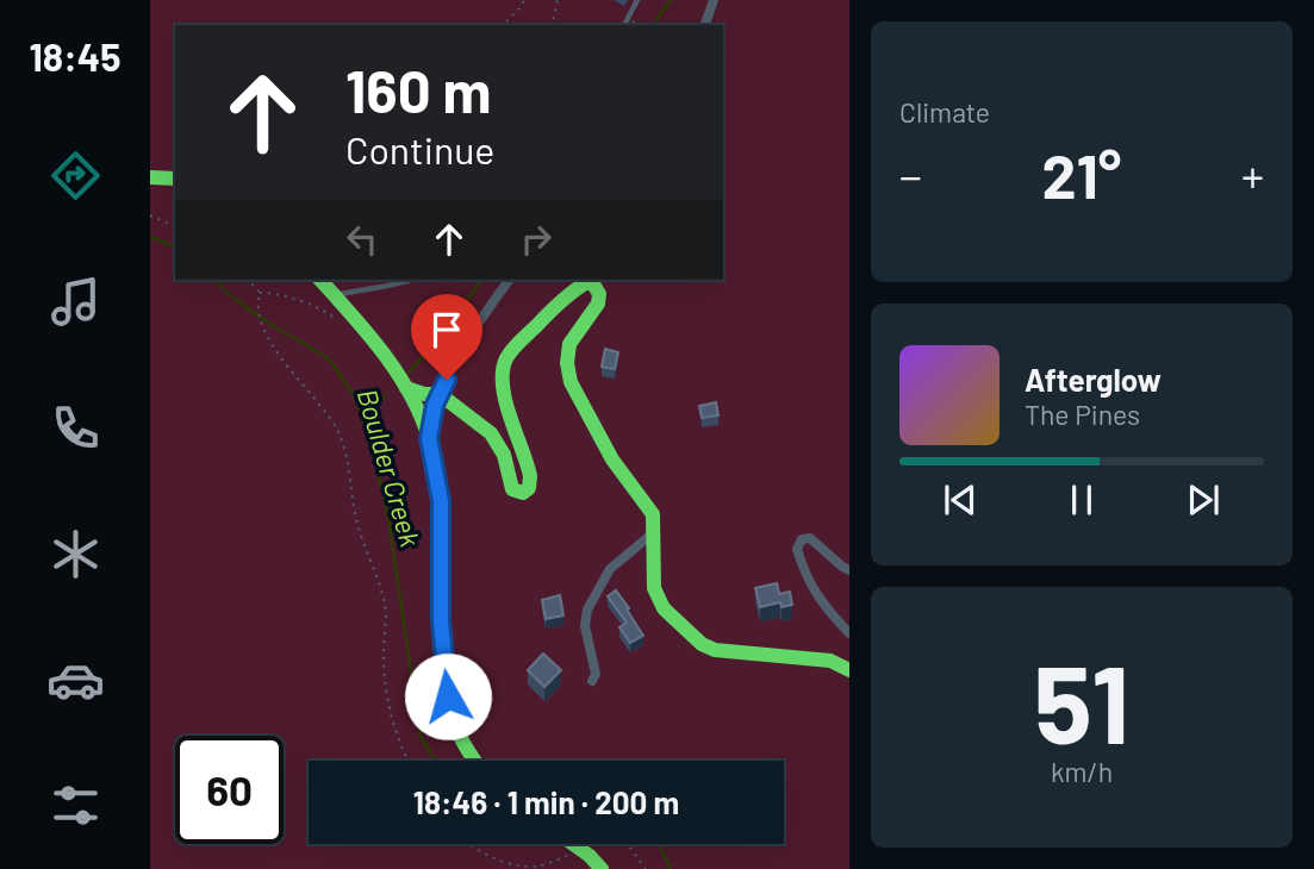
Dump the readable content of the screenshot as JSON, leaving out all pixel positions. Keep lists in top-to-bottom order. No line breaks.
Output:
{"water":["Boulder Creek"],"page":{"tabs":"18:45","tile":["Climate",["51","km/h"]],"turn":["160 m","Continue"],"heat":["−","21°","+"],"song":["Afterglow","The Pines"],"limit":"60","trip":"18:46 · 1 min · 200 m"}}
